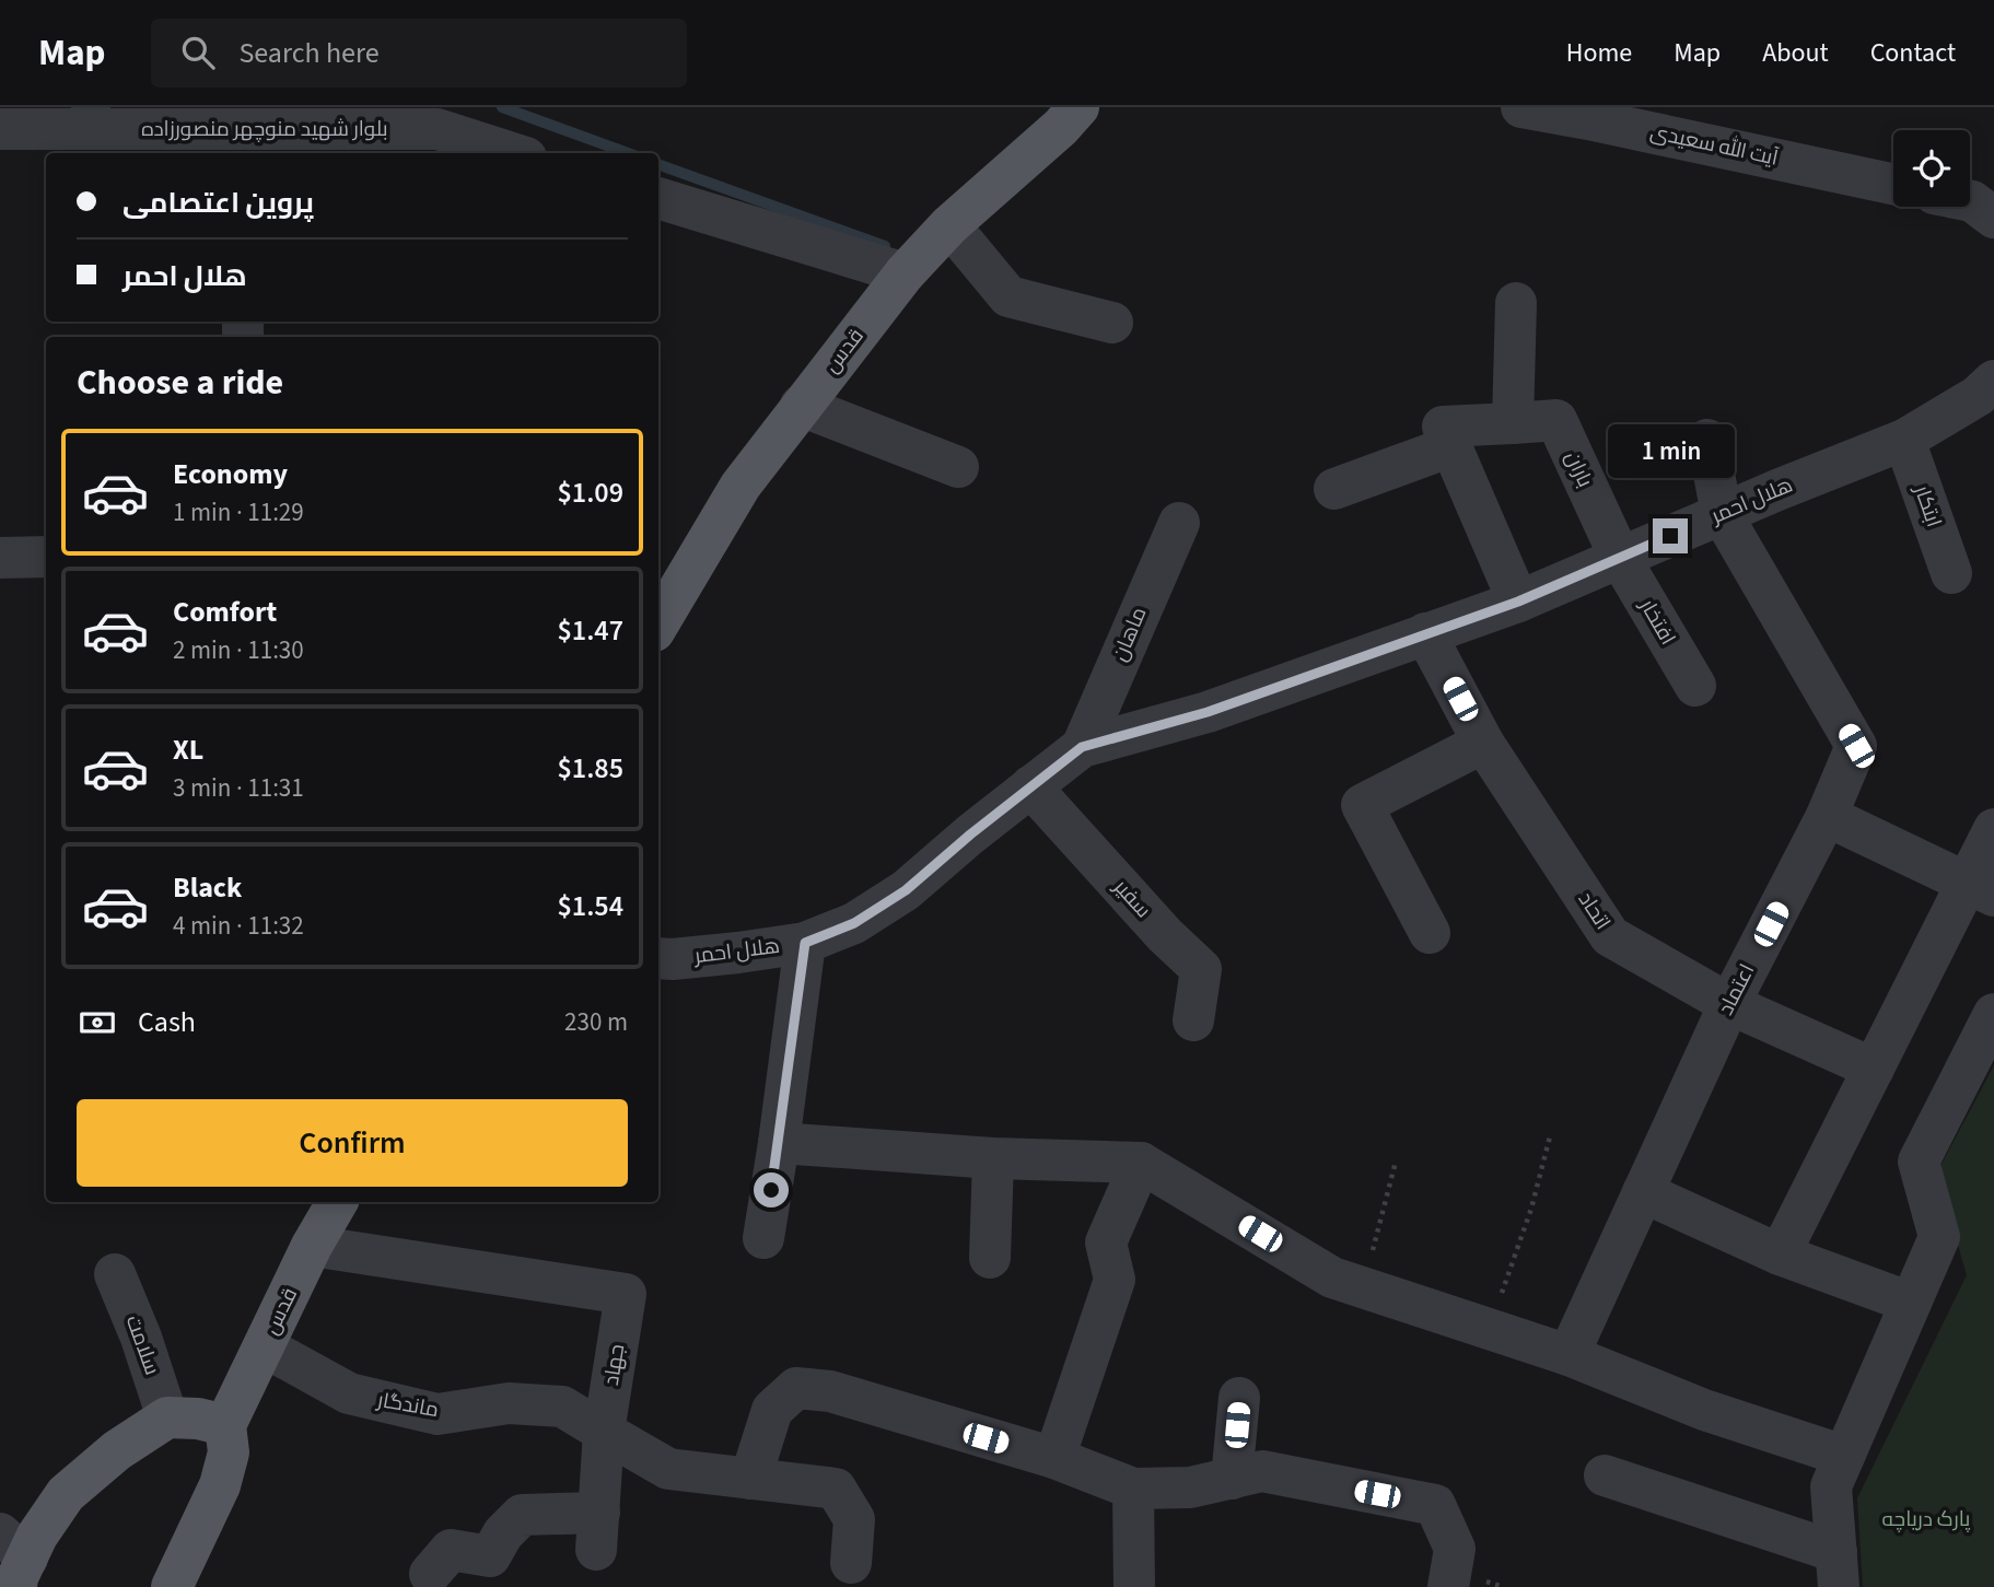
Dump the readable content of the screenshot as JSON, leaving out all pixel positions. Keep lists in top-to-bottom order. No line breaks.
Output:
{"streets":{"main road":["قدس"],"street":["بلوار شهید منوچهر منصورزاده","آیت الله سعیدی","باران","هلال احمر","ابتکار","افتخار","ماهان","سفیر","اتحاد","اعتماد","سلامت","جهاد","ماندگار"]},"crossings":[["قدس","جهاد"],["قدس","ماندگار"],["باران","هلال احمر"],["باران","افتخار"],["هلال احمر","ابتکار"],["هلال احمر","افتخار"],["هلال احمر","ماهان"],["هلال احمر","سفیر"],["هلال احمر","اتحاد"],["هلال احمر","اعتماد"],["اتحاد","اعتماد"],["جهاد","ماندگار"]],"parks":["پارک دریاچه"],"page":{"header":"Map","search":"Search here","nav":["Home","Map","About","Contact"],"banner":["پروین اعتصامی","هلال احمر"],"heading":"Choose a ride","bubble":"1 min","list":[{"name":"Economy","note":"1 min · 11:29","value":"$1.09"},{"name":"Comfort","note":"2 min · 11:30","value":"$1.47"},{"name":"XL","note":"3 min · 11:31","value":"$1.85"},{"name":"Black","note":"4 min · 11:32","value":"$1.54"}],"pay":["Cash","230 m"],"buttons":"Confirm"}}
